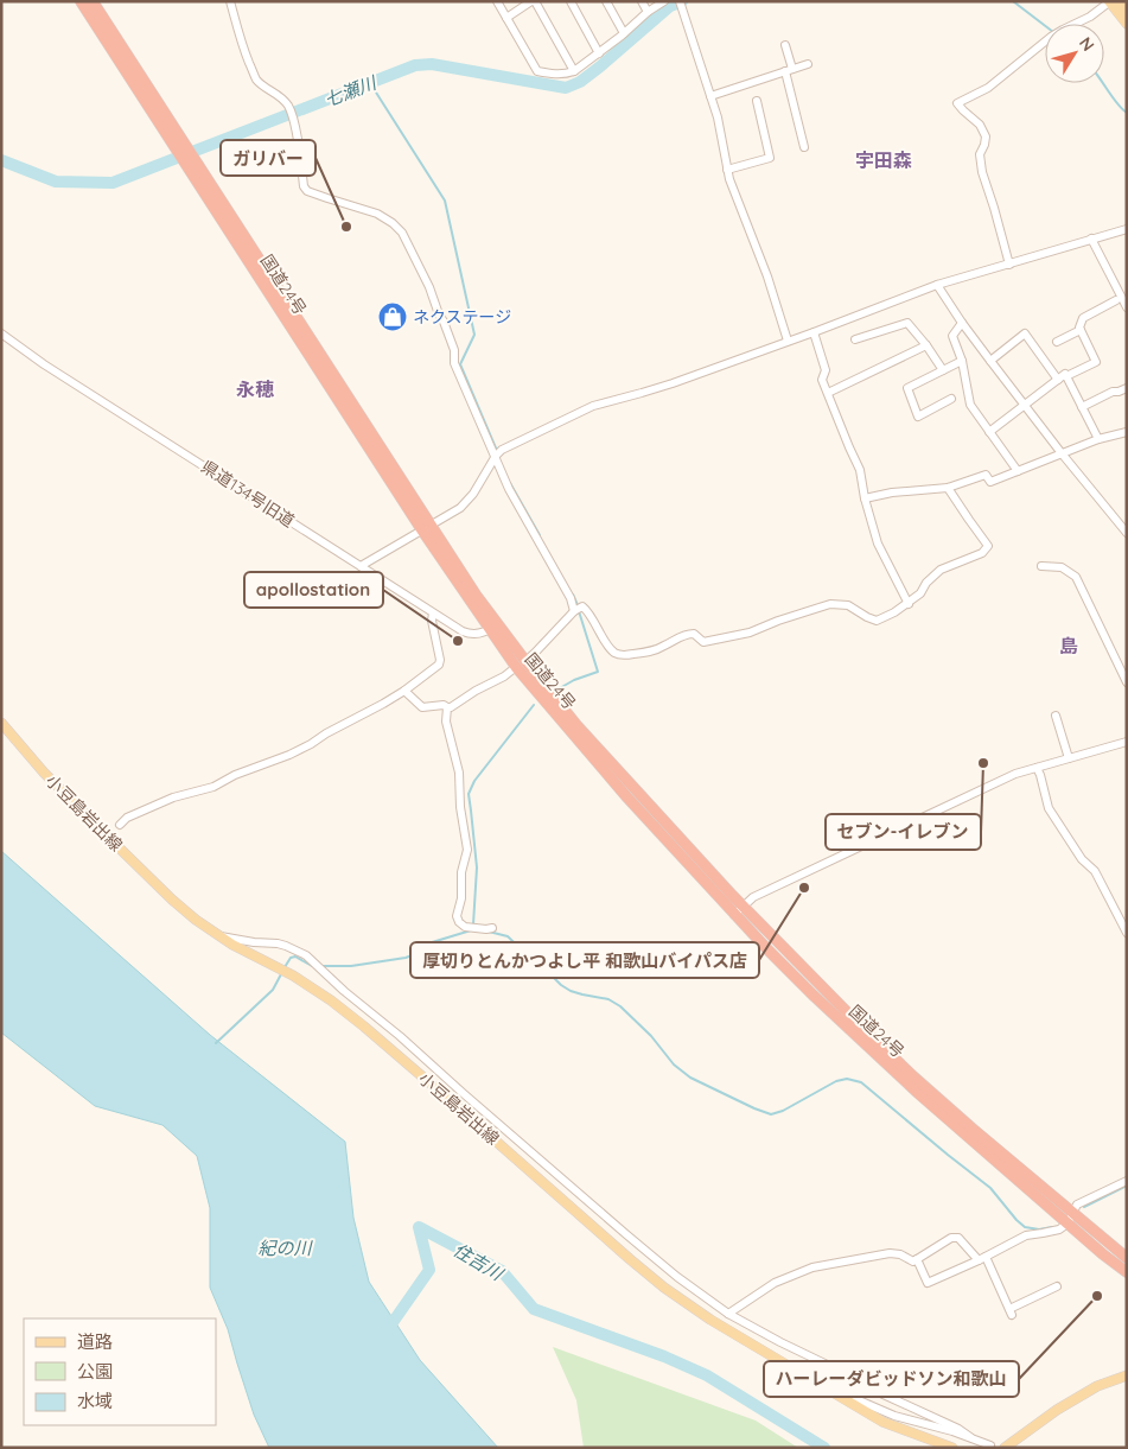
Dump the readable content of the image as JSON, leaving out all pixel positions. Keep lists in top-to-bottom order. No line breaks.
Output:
{"streets":{"highway":["国道24号"],"main road":["小豆島岩出線"],"street":["県道134号旧道"]},"crossings":[["国道24号","県道134号旧道"]],"districts":["宇田森","永穂","島"],"water":["七瀬川","紀の川","住吉川"],"places":{"other":["ガリバー","apollostation","セブン-イレブン","厚切りとんかつよし平 和歌山バイパス店","ハーレーダビッドソン和歌山"],"shop":["ネクステージ"]},"legend":["道路","公園","水域"],"north":"top right"}
